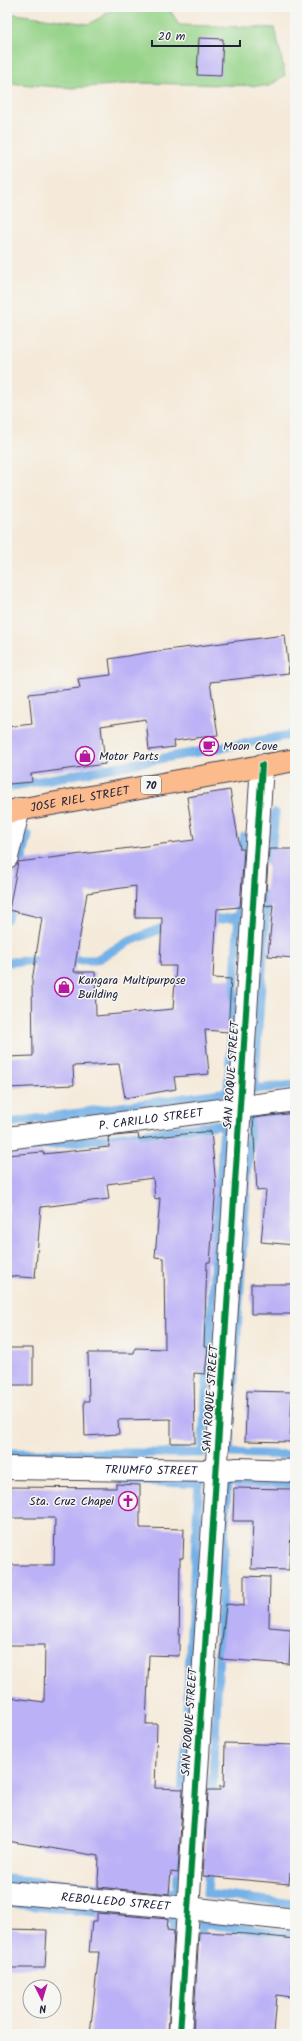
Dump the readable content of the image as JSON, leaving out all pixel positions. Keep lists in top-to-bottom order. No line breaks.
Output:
{"streets":{"highway":["70","JOSE RIEL STREET"],"street":["SAN ROQUE STREET","P. CARILLO STREET","TRIUMFO STREET","REBOLLEDO STREET"]},"crossings":[["JOSE RIEL STREET","SAN ROQUE STREET"],["SAN ROQUE STREET","P. CARILLO STREET"],["SAN ROQUE STREET","TRIUMFO STREET"],["SAN ROQUE STREET","REBOLLEDO STREET"]],"places":{"cafe":["Moon Cove"],"shop":["Motor Parts","Kangara Multipurpose Building"],"church":["Sta. Cruz Chapel"]},"scale_bar":"20 m","north":"bottom"}
